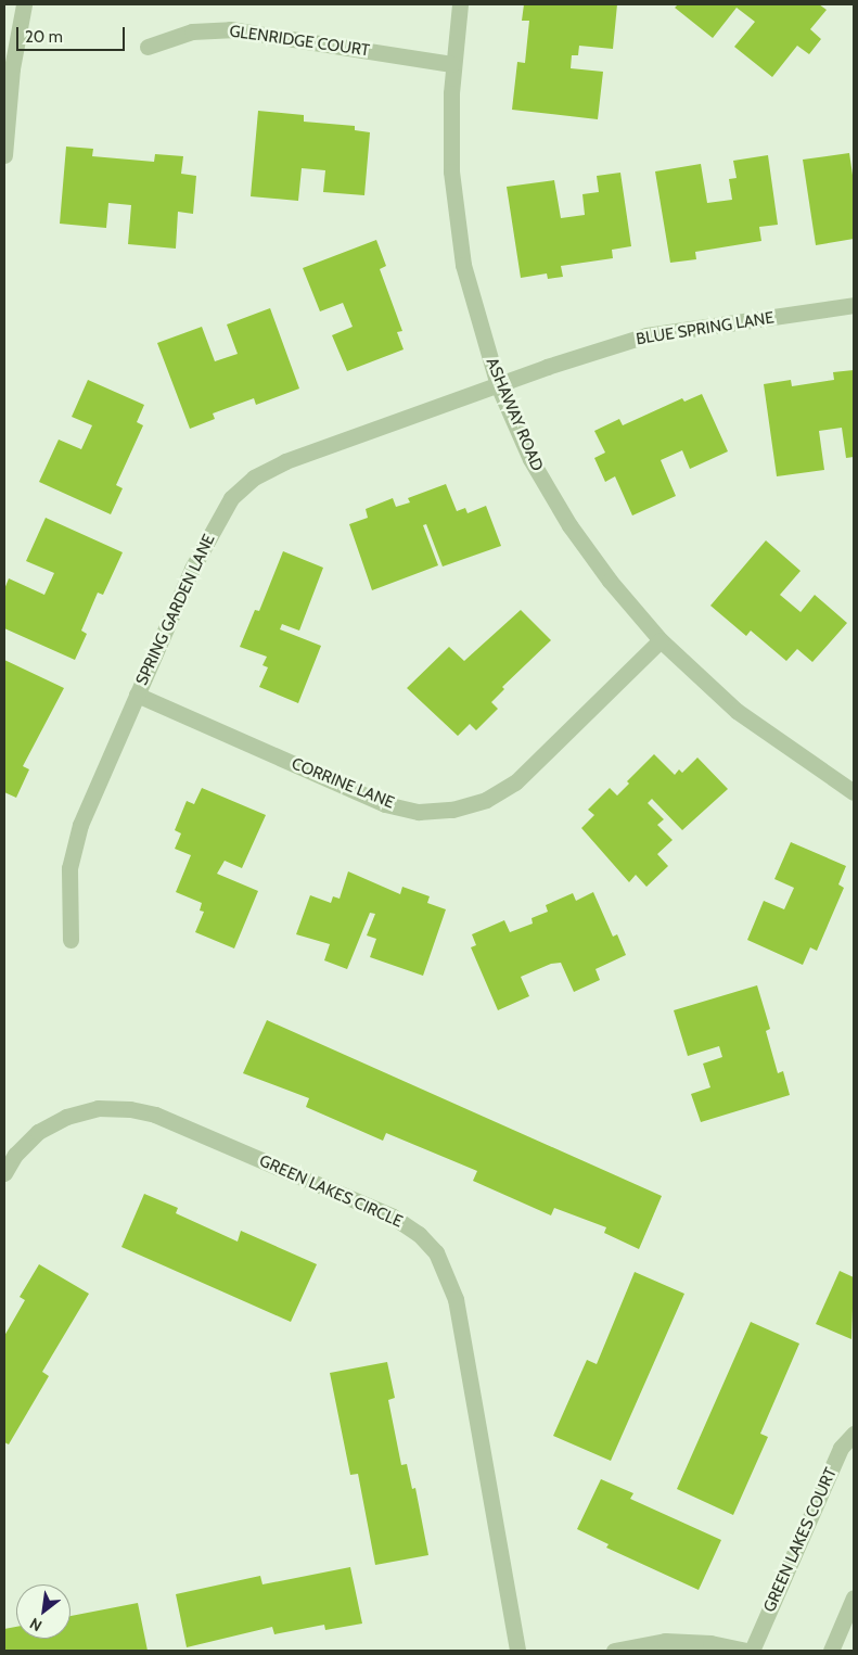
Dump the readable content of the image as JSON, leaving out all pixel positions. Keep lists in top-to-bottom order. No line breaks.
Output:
{"streets":{"street":["GLENRIDGE COURT","BLUE SPRING LANE","ASHAWAY ROAD","SPRING GARDEN LANE","CORRINE LANE","GREEN LAKES CIRCLE","GREEN LAKES COURT"]},"crossings":[["GLENRIDGE COURT","ASHAWAY ROAD"],["BLUE SPRING LANE","ASHAWAY ROAD"],["BLUE SPRING LANE","SPRING GARDEN LANE"],["ASHAWAY ROAD","SPRING GARDEN LANE"],["ASHAWAY ROAD","CORRINE LANE"],["SPRING GARDEN LANE","CORRINE LANE"]],"scale_bar":"20 m","north":"bottom left"}
